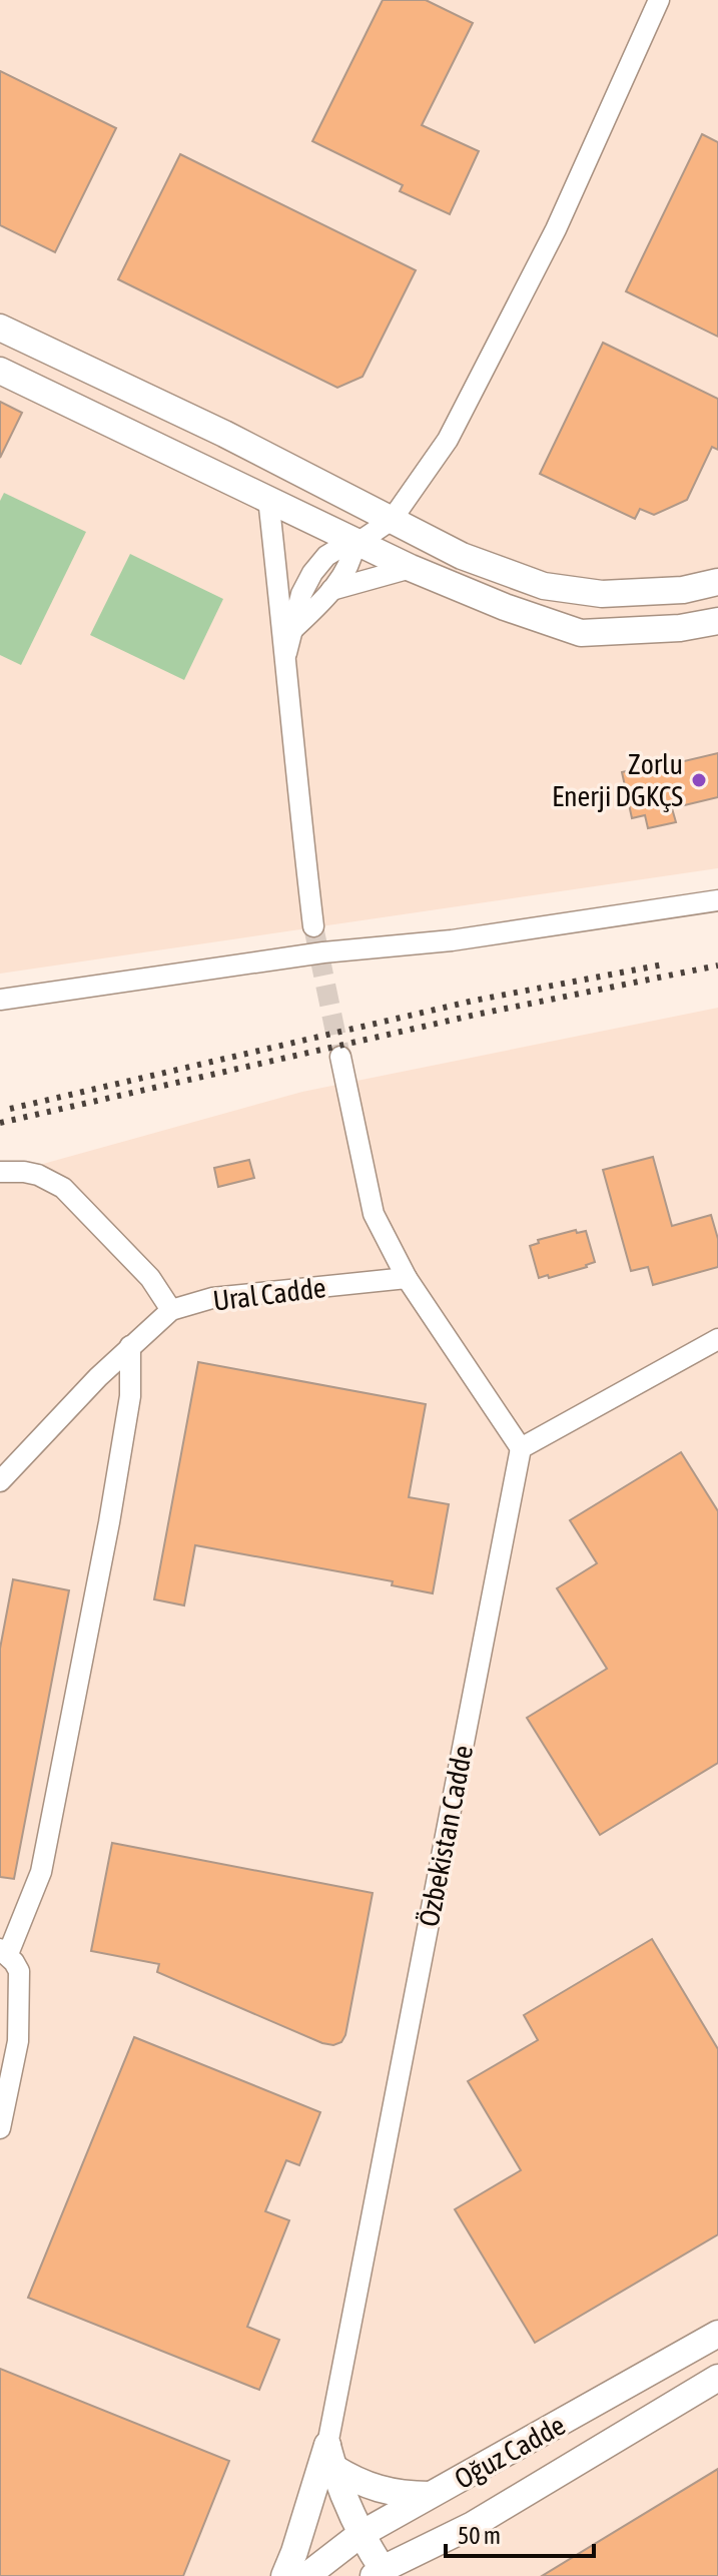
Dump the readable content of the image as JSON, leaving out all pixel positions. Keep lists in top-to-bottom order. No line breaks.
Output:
{"streets":{"street":["Ural Cadde","Özbekistan Cadde","Oğuz Cadde"]},"places":["Zorlu Enerji DGKÇS"],"scale_bar":"50 m"}
